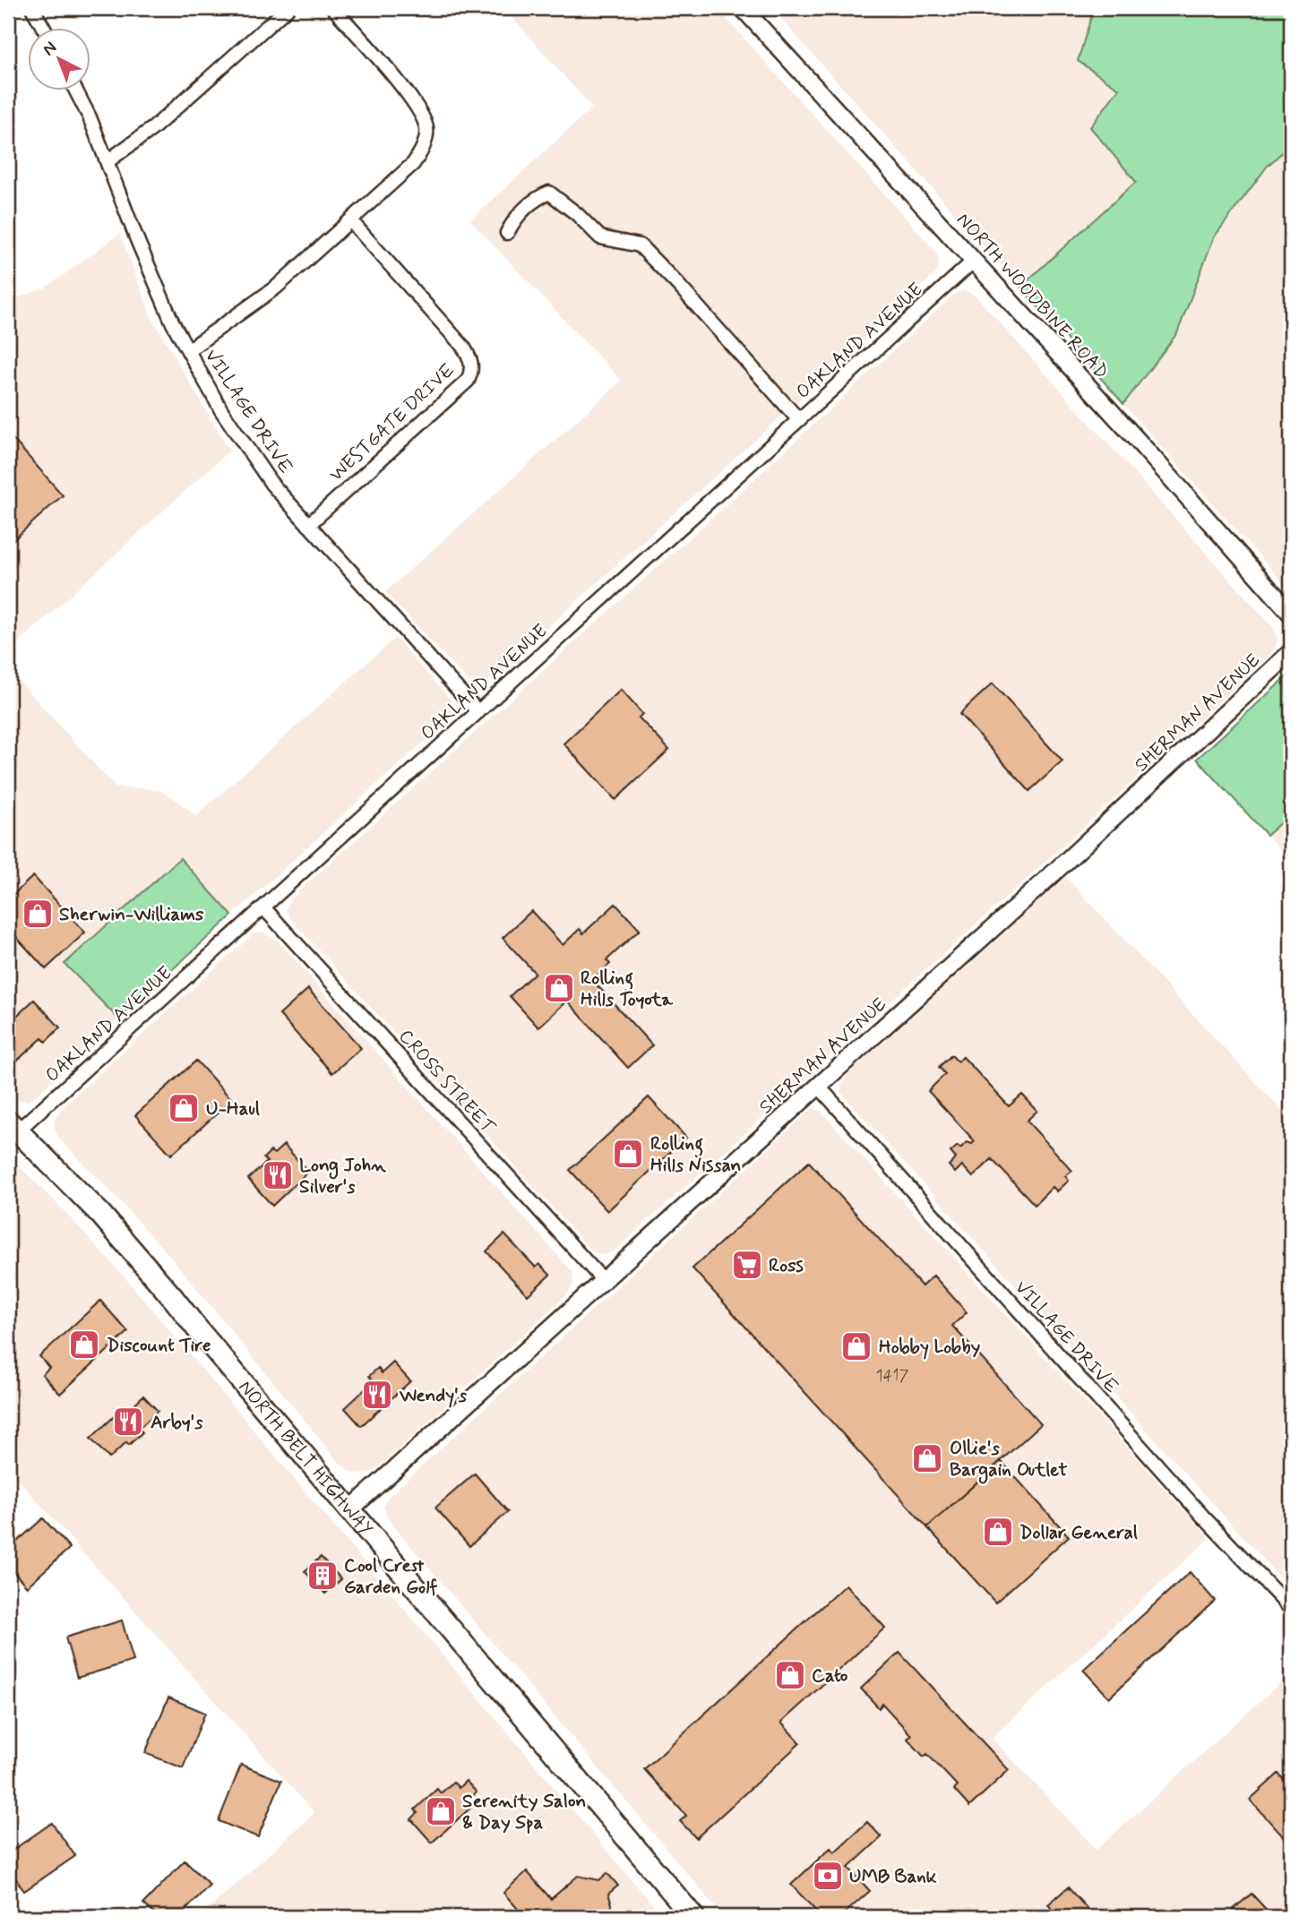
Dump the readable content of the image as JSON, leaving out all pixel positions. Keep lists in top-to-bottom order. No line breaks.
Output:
{"streets":{"main road":["NORTH BELT HIGHWAY"],"street":["NORTH WOODBINE ROAD","OAKLAND AVENUE","VILLAGE DRIVE","WESTGATE DRIVE","SHERMAN AVENUE","CROSS STREET"]},"crossings":[["NORTH WOODBINE ROAD","OAKLAND AVENUE"],["OAKLAND AVENUE","VILLAGE DRIVE"],["OAKLAND AVENUE","CROSS STREET"],["OAKLAND AVENUE","NORTH BELT HIGHWAY"],["VILLAGE DRIVE","WESTGATE DRIVE"],["VILLAGE DRIVE","SHERMAN AVENUE"],["SHERMAN AVENUE","CROSS STREET"],["SHERMAN AVENUE","NORTH BELT HIGHWAY"]],"places":{"shop":["Sherwin-Williams","Rolling Hills Toyota","U-Haul","Rolling Hills Nissan","Discount Tire","Hobby Lobby","Ollie's Bargain Outlet","Dollar General","Cato","Serenity Salon & Day Spa"],"restaurant":["Long John Silver's","Wendy's","Arby's"],"supermarket":["Ross"],"building":["Cool Crest Garden Golf"],"bank":["UMB Bank"]},"house_numbers":["1417"],"north":"top left"}
